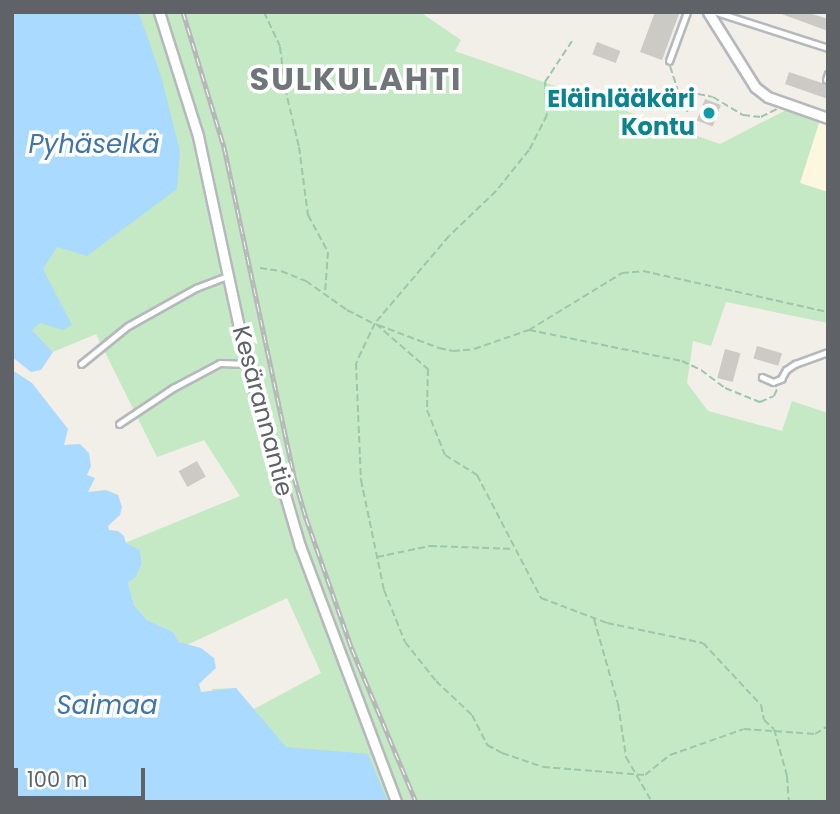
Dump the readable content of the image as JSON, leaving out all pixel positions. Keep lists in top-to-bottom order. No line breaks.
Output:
{"streets":{"street":["Kesärannantie"]},"districts":["SULKULAHTI"],"water":["Pyhäselkä","Saimaa"],"places":["Eläinlääkäri Kontu"],"scale_bar":"100 m"}
